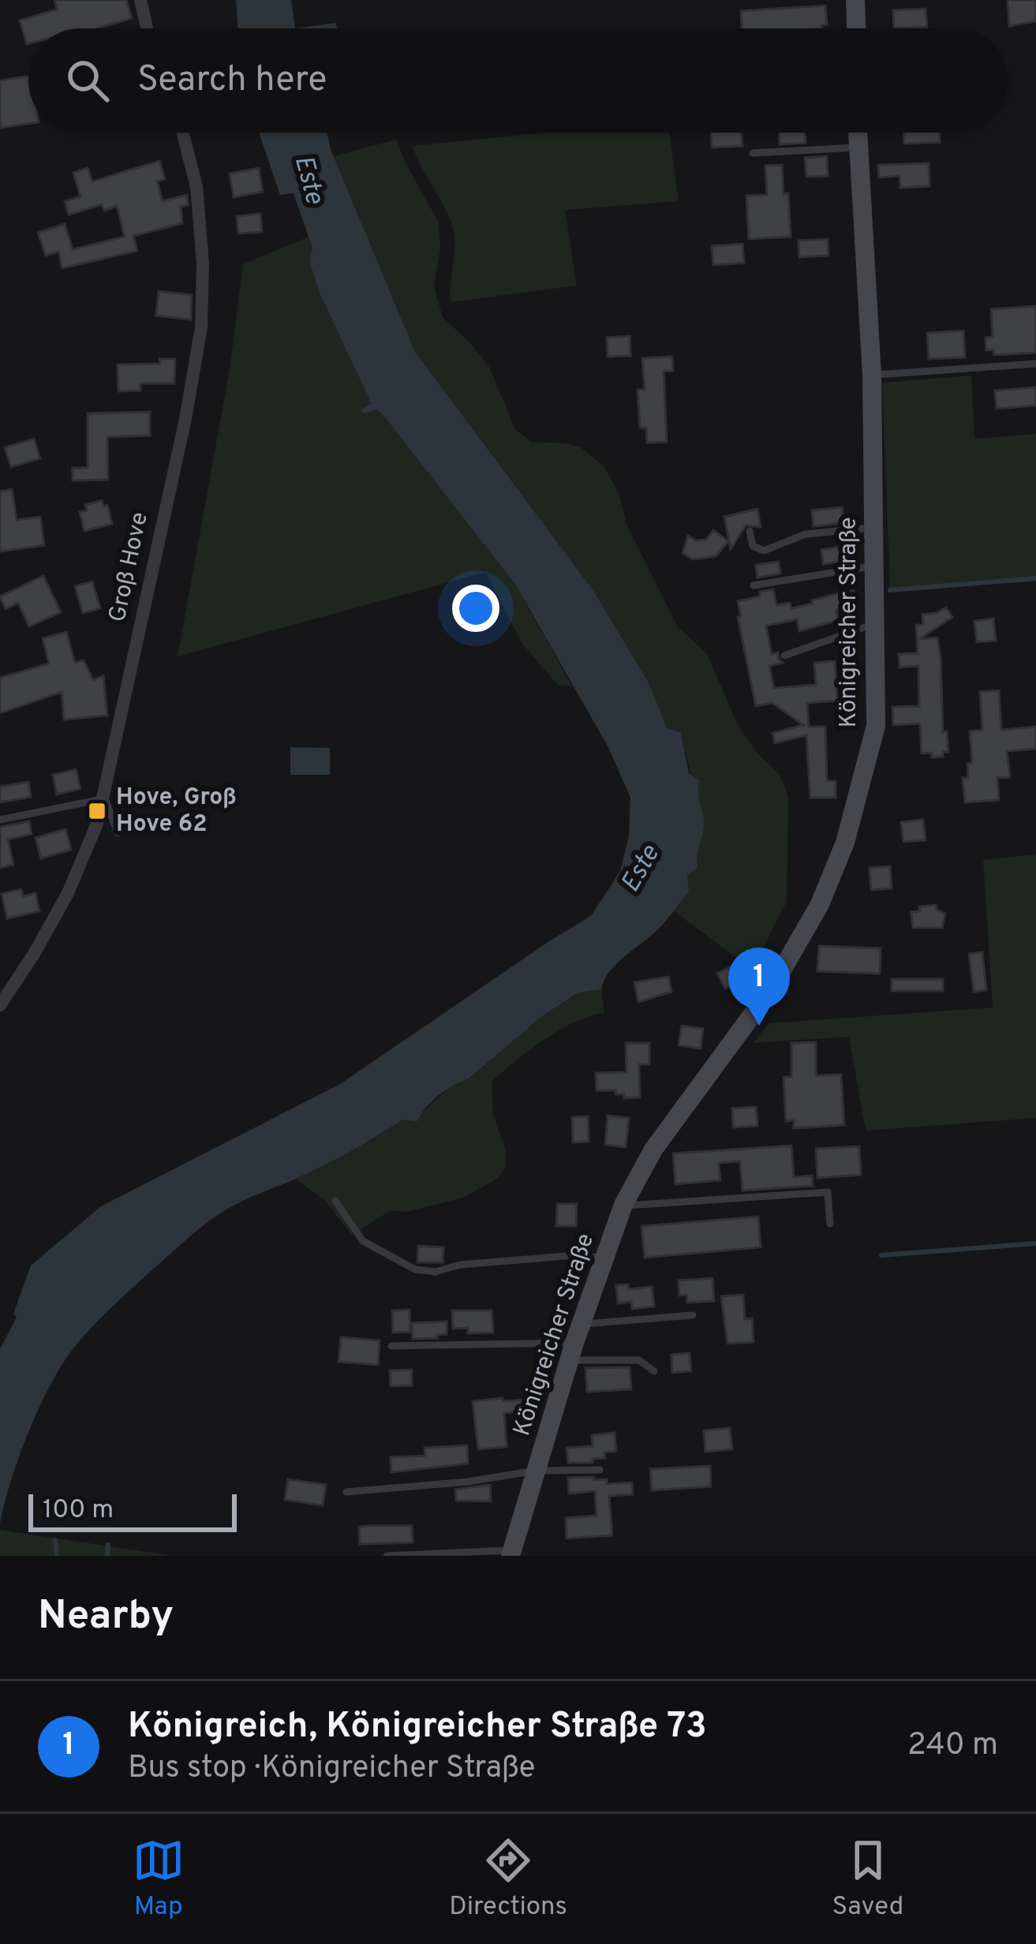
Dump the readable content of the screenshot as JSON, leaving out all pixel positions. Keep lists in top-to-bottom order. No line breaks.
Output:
{"streets":{"street":["Groß Hove","Königreicher Straße"]},"water":["Este"],"places":{"transit":["Hove, Groß Hove 62"]},"scale_bar":"100 m","page":{"search":"Search here","pins":"1","scale":"100 m","heading":"Nearby","list":[{"mark":"1","name":"Königreich, Königreicher Straße 73","note":"Bus stop · Königreicher Straße","value":"240 m"}],"nav":["Map","Directions","Saved"]}}
